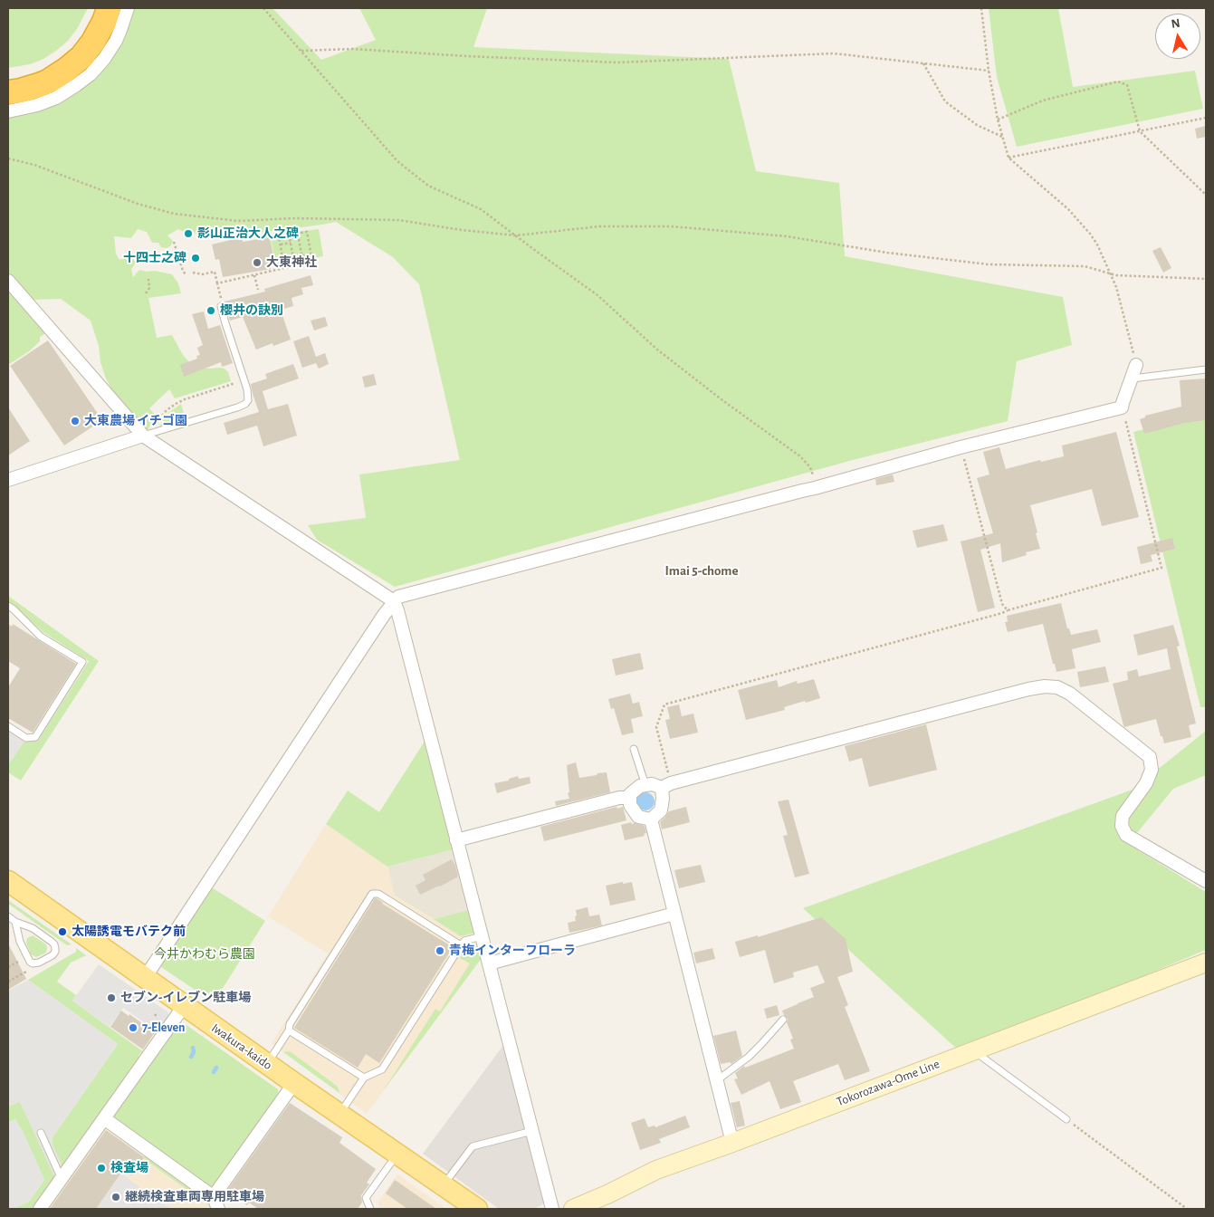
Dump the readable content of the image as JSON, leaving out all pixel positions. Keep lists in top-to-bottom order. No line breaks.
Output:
{"streets":{"main road":["Iwakura-kaido","Tokorozawa-Ome Line"]},"districts":["Imai 5-chome"],"parks":["今井かわむら農園"],"places":["影山正治大人之碑","十四士之碑","大東神社","櫻井の訣別","大東農場 イチゴ園","太陽誘電モバテク前","青梅インターフローラ","セブン-イレブン駐車場","7-Eleven","検査場","継続検査車両専用駐車場"],"north":"top"}
